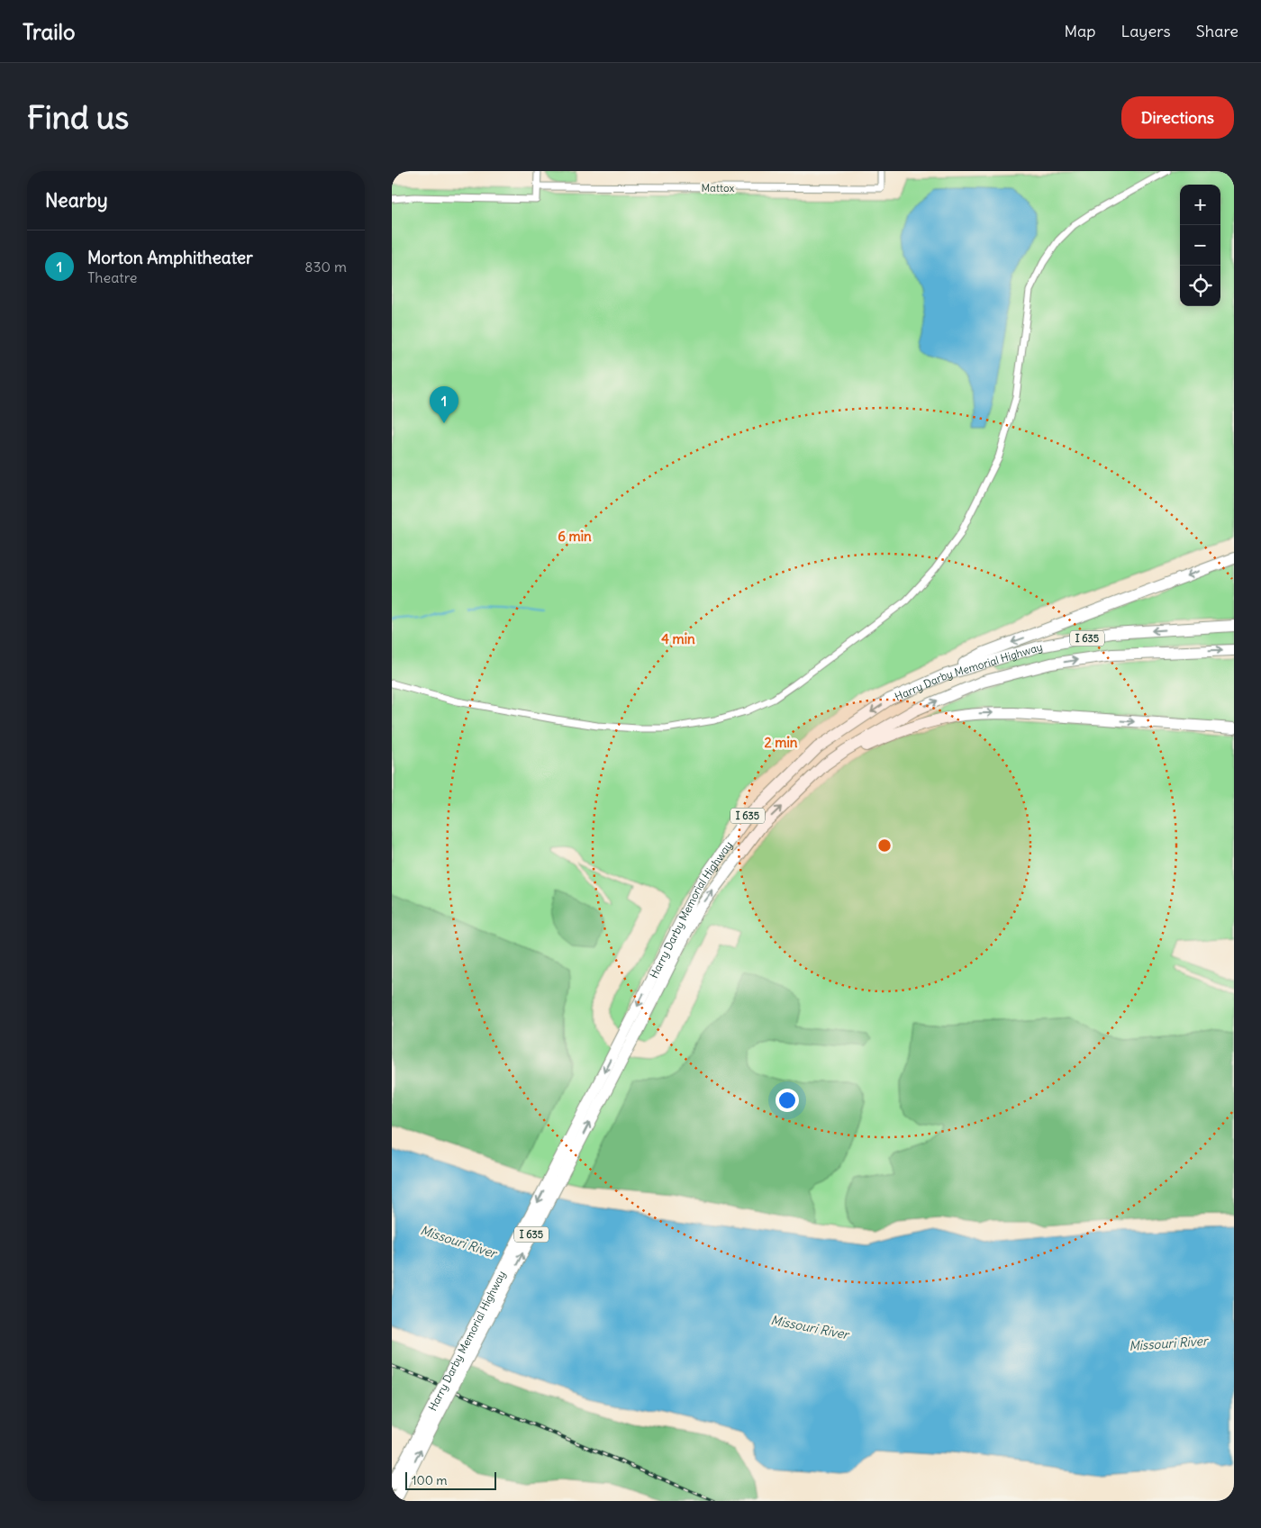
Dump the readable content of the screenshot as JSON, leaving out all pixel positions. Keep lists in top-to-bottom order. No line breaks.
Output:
{"streets":{"highway":["I 635","Harry Darby Memorial Highway"],"street":["Mattox"]},"water":["Missouri River"],"scale_bar":"100 m","page":{"header":"Trailo","nav":["Map","Layers","Share"],"buttons":"Directions","title":"Find us","heading":"Nearby","map_buttons":["+","−"],"list":[{"mark":"1","name":"Morton Amphitheater","note":"Theatre","value":"830 m"}],"pins":"1","scale":"100 m"},"rings":["6 min","4 min","2 min"]}
